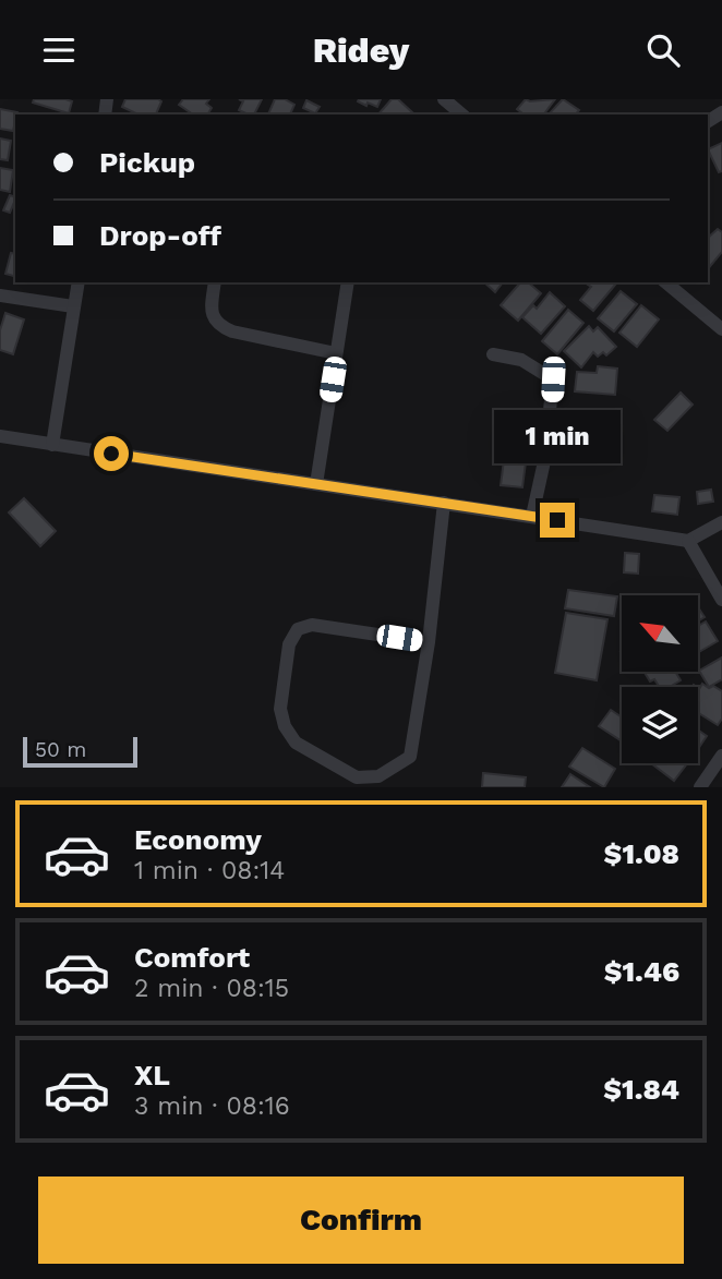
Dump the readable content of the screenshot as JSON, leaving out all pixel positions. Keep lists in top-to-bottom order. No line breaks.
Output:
{"scale_bar":"50 m","north":"top left","page":{"header":"Ridey","banner":["Pickup","Drop-off"],"bubble":"1 min","scale":"50 m","list":[{"name":"Economy","note":"1 min · 08:14","value":"$1.08"},{"name":"Comfort","note":"2 min · 08:15","value":"$1.46"},{"name":"XL","note":"3 min · 08:16","value":"$1.84"}],"buttons":"Confirm"}}
